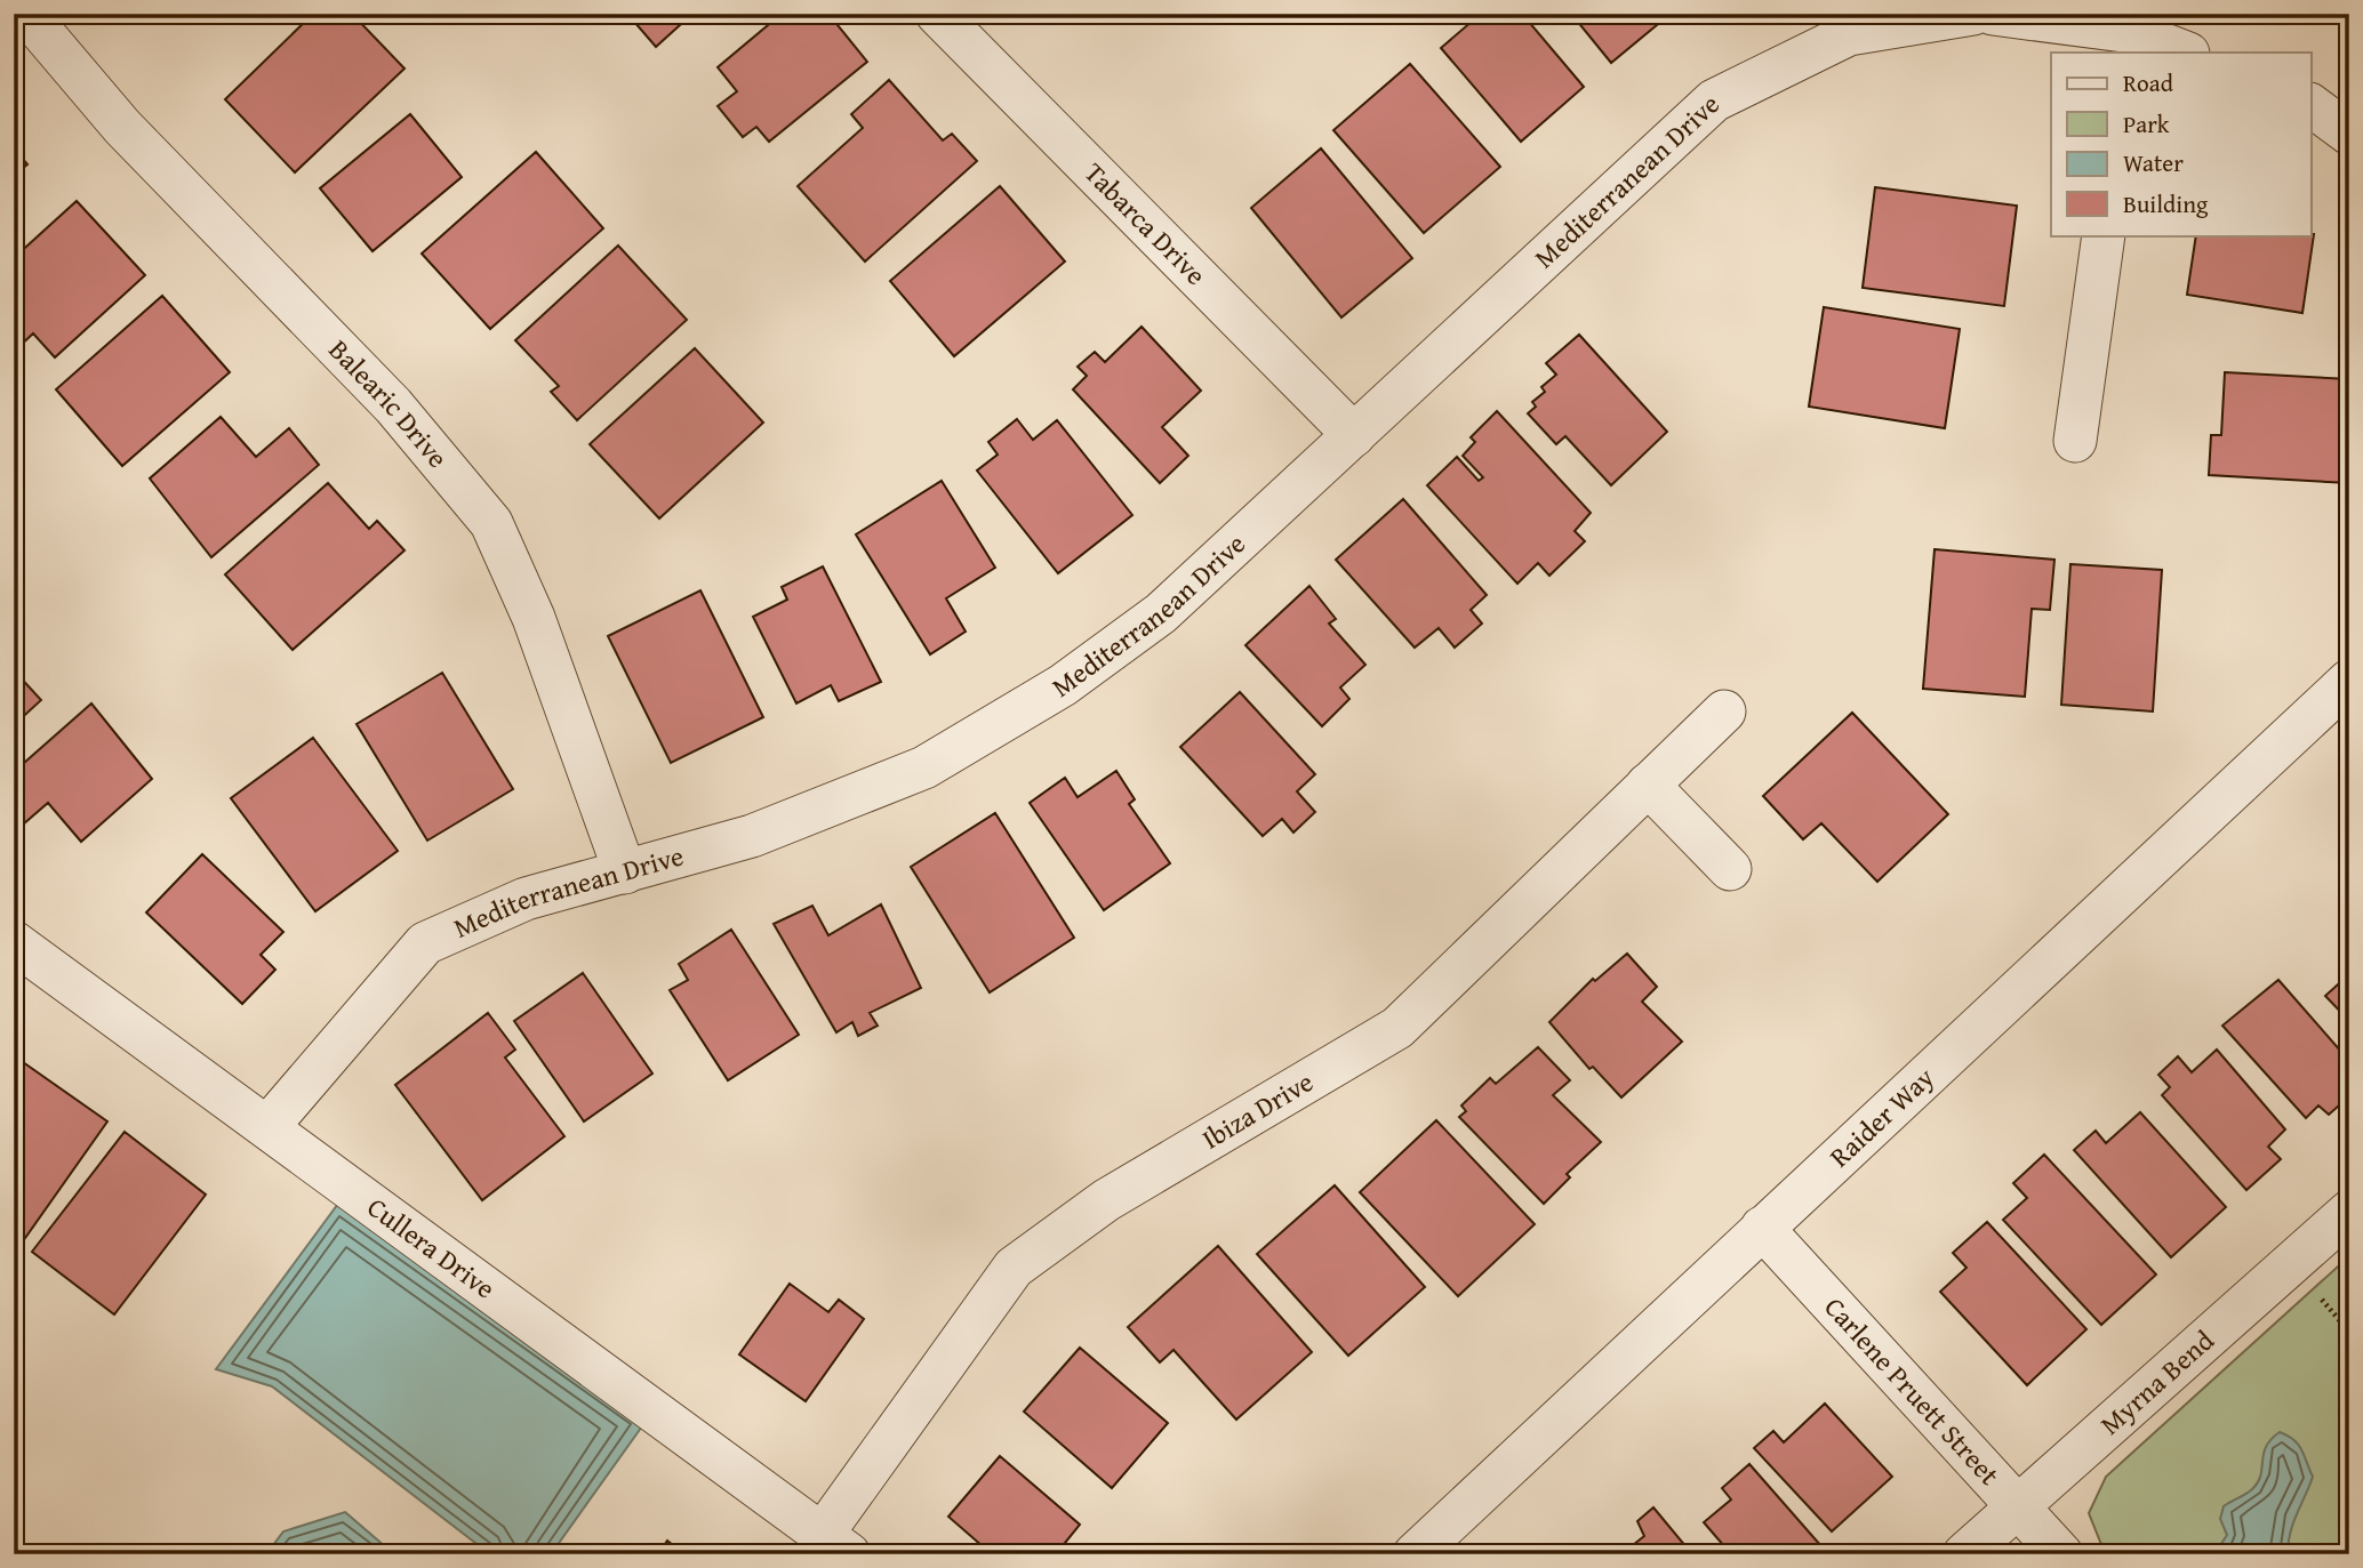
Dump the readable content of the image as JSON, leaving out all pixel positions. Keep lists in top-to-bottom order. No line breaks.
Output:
{"streets":{"street":["Mediterranean Drive","Tabarca Drive","Balearic Drive","Ibiza Drive","Raider Way","Cullera Drive","Myrna Bend","Carlene Pruett Street"]},"crossings":[["Mediterranean Drive","Tabarca Drive"],["Mediterranean Drive","Balearic Drive"],["Mediterranean Drive","Cullera Drive"],["Ibiza Drive","Cullera Drive"],["Raider Way","Carlene Pruett Street"],["Myrna Bend","Carlene Pruett Street"]],"legend":["Road","Park","Water","Building"]}
